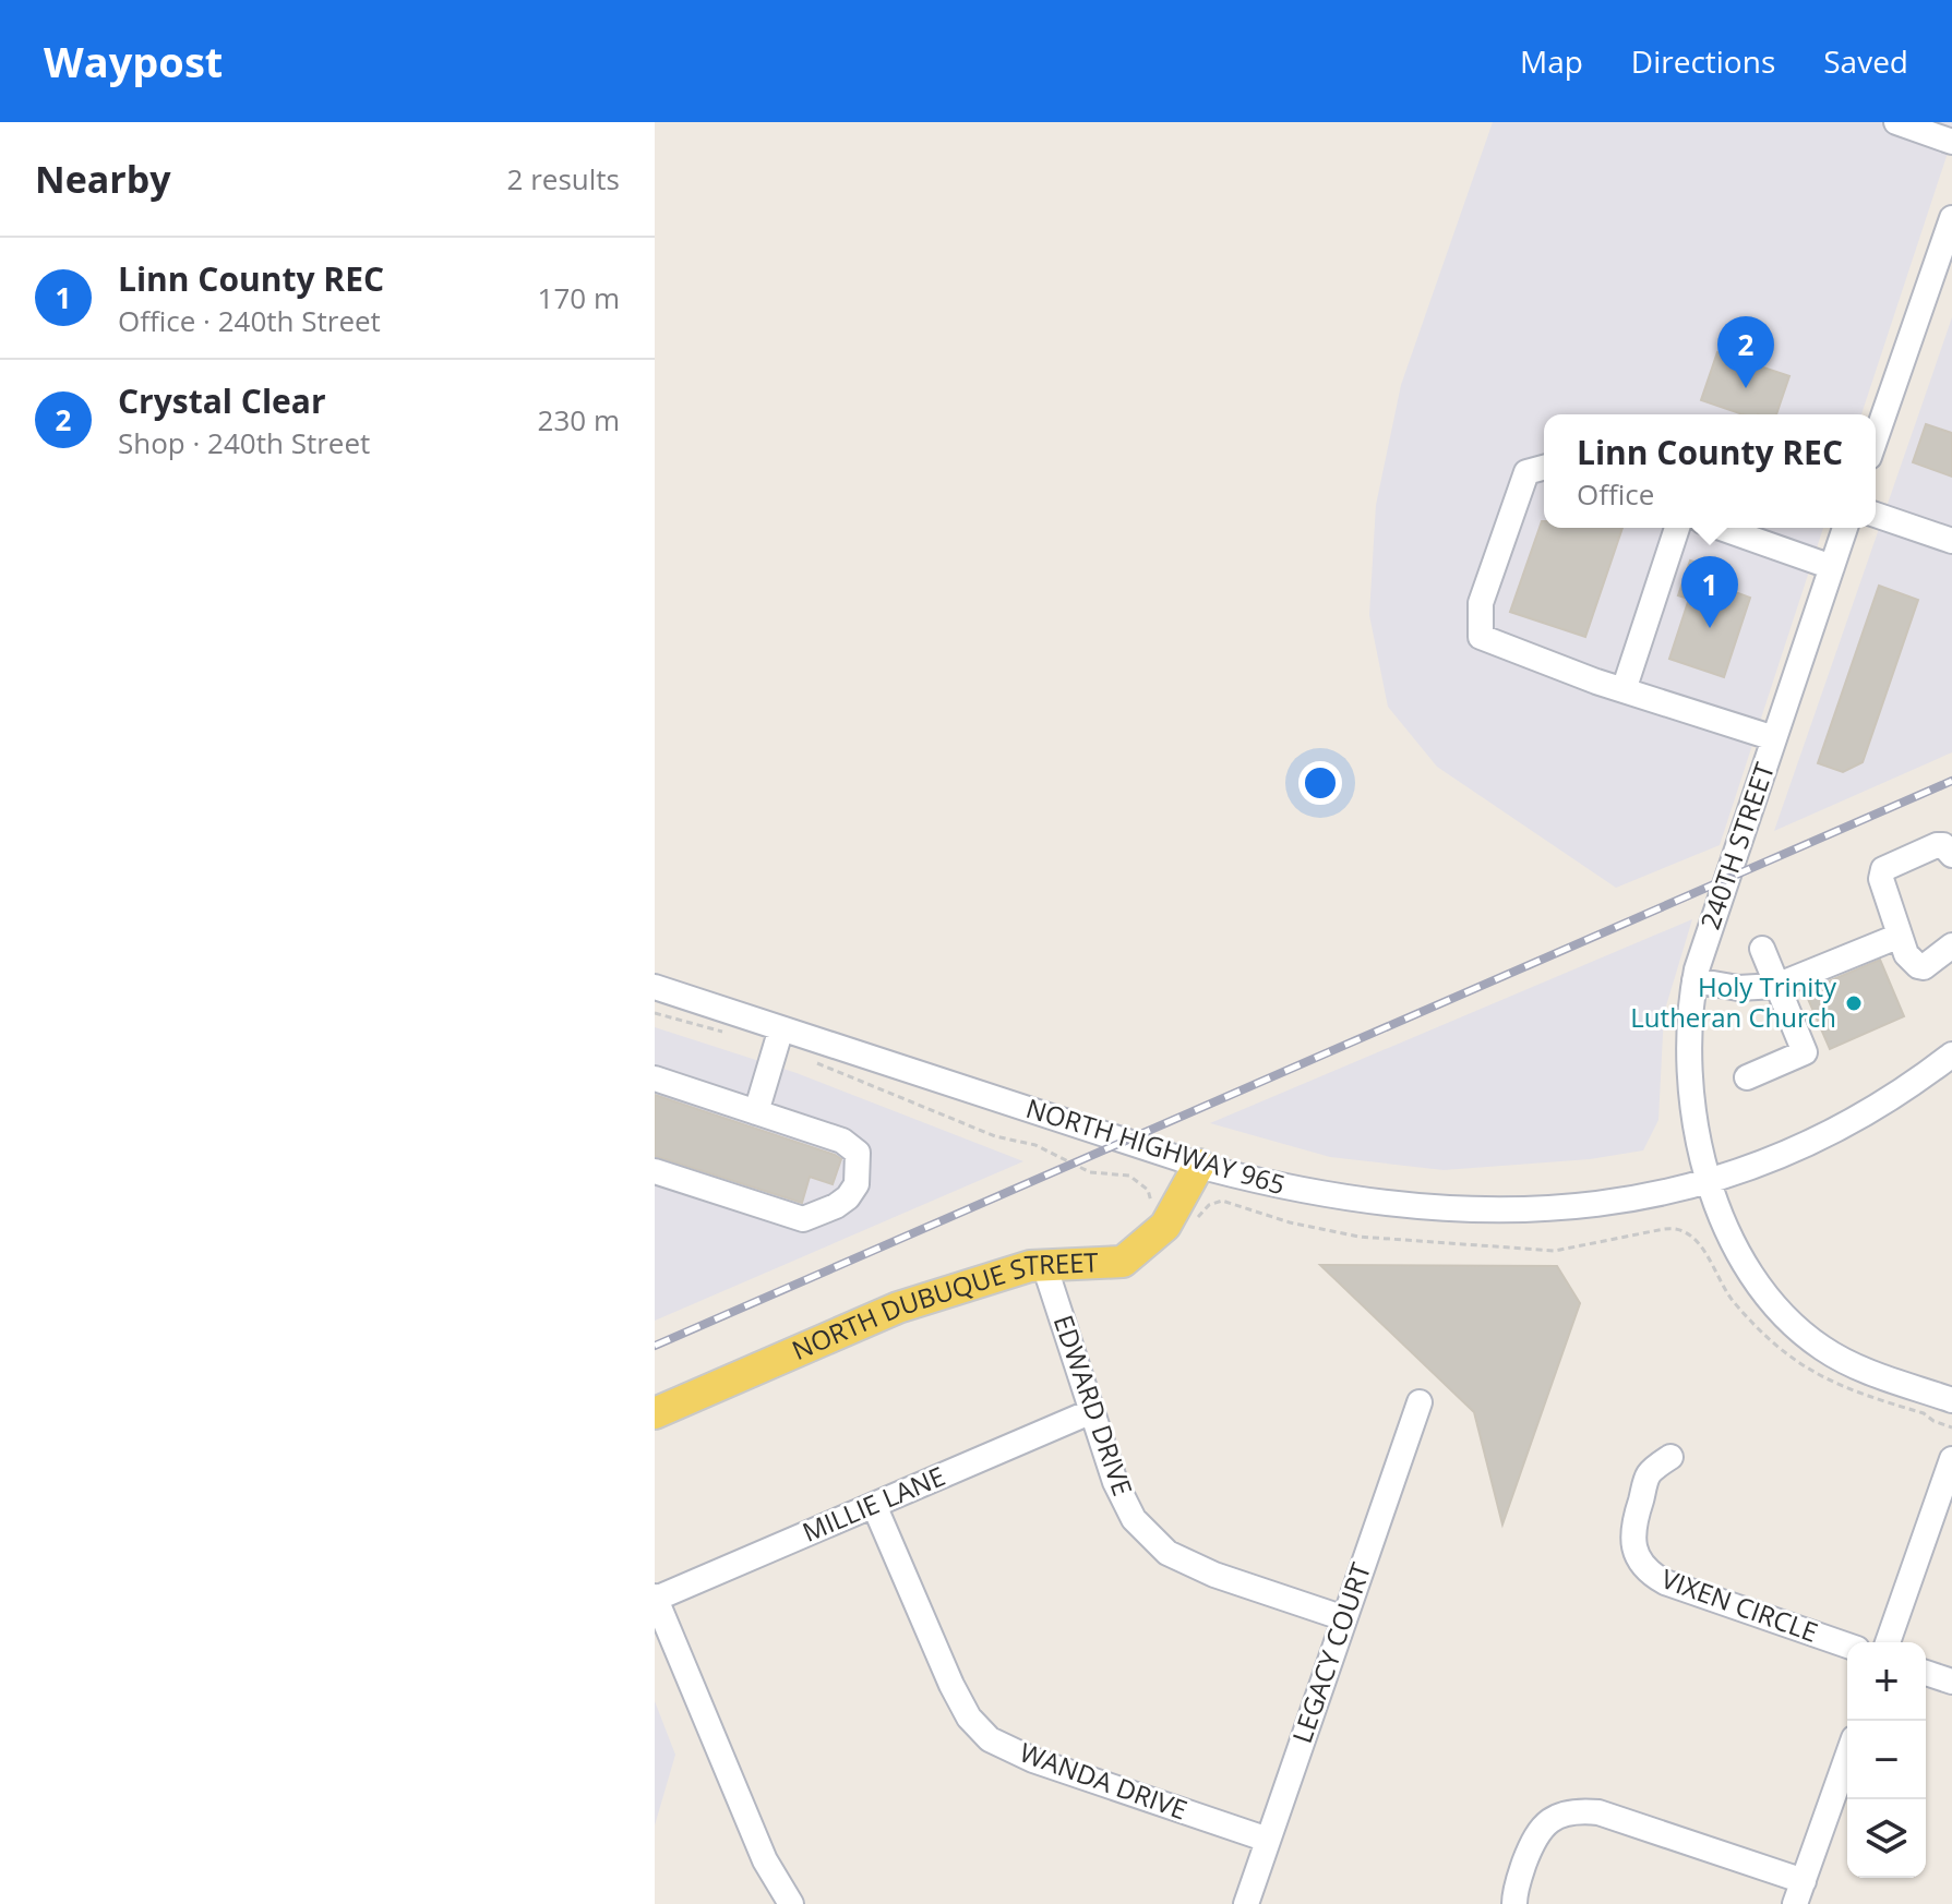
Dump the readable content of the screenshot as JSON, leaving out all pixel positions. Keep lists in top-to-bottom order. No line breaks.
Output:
{"streets":{"main road":["NORTH DUBUQUE STREET"],"street":["240TH STREET","NORTH HIGHWAY 965","EDWARD DRIVE","MILLIE LANE","VIXEN CIRCLE","LEGACY COURT","WANDA DRIVE"]},"crossings":[["240TH STREET","NORTH HIGHWAY 965"],["NORTH HIGHWAY 965","NORTH DUBUQUE STREET"],["NORTH DUBUQUE STREET","EDWARD DRIVE"],["EDWARD DRIVE","MILLIE LANE"],["EDWARD DRIVE","LEGACY COURT"],["MILLIE LANE","WANDA DRIVE"],["LEGACY COURT","WANDA DRIVE"]],"places":["Holy Trinity Lutheran Church"],"page":{"header":"Waypost","nav":["Map","Directions","Saved"],"heading":["Nearby","2 results"],"list":[{"mark":"1","name":"Linn County REC","note":"Office · 240th Street","value":"170 m"},{"mark":"2","name":"Crystal Clear","note":"Shop · 240th Street","value":"230 m"}],"pins":["2","1"],"popup":["Linn County REC","Office"],"map_buttons":["+","−"]}}
